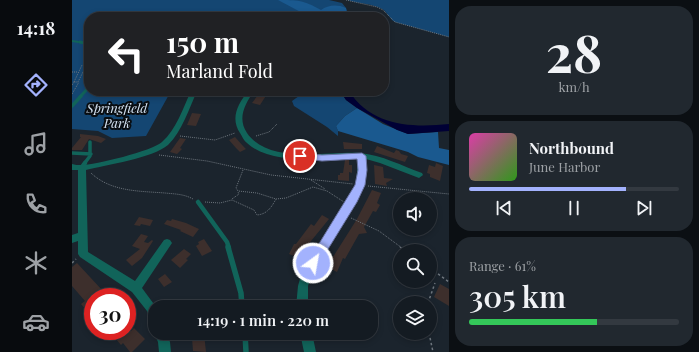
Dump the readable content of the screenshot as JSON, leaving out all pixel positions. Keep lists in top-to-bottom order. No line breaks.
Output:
{"parks":["Springfield Park"],"page":{"tabs":"14:18","tile":[["28","km/h"],["Range · 61%","305 km"]],"turn":["150 m","Marland Fold"],"song":["Northbound","June Harbor"],"limit":"30","trip":"14:19 · 1 min · 220 m"}}
